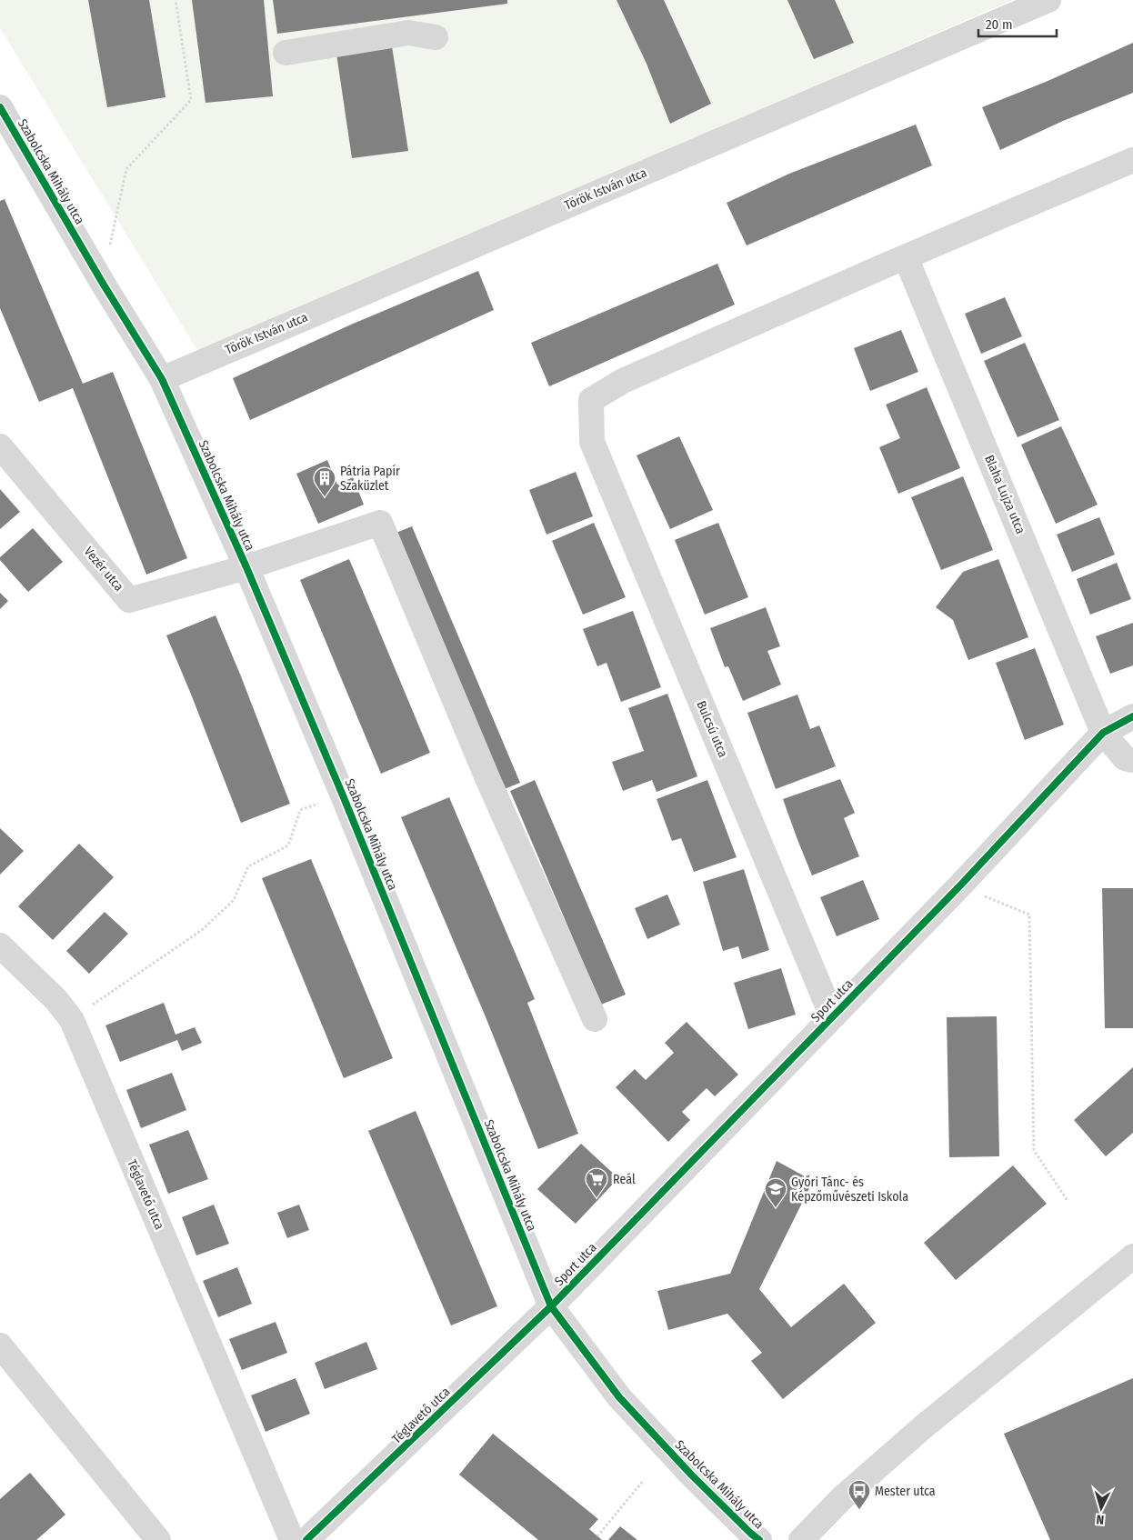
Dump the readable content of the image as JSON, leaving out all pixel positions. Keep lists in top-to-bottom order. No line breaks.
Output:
{"streets":{"street":["Szabolcska Mihály utca","Török István utca","Blaha Lujza utca","Vezér utca","Bulcsú utca","Sport utca","Téglavető utca"]},"crossings":[["Szabolcska Mihály utca","Török István utca"],["Szabolcska Mihály utca","Vezér utca"],["Szabolcska Mihály utca","Sport utca"],["Szabolcska Mihály utca","Téglavető utca"],["Blaha Lujza utca","Bulcsú utca"],["Blaha Lujza utca","Sport utca"],["Bulcsú utca","Sport utca"],["Sport utca","Téglavető utca"]],"places":{"building":["Pátria Papír Szaküzlet"],"supermarket":["Reál"],"school or university":["Győri Tánc- és Képzőművészeti Iskola"],"bus stop":["Mester utca"]},"scale_bar":"20 m","north":"bottom"}
